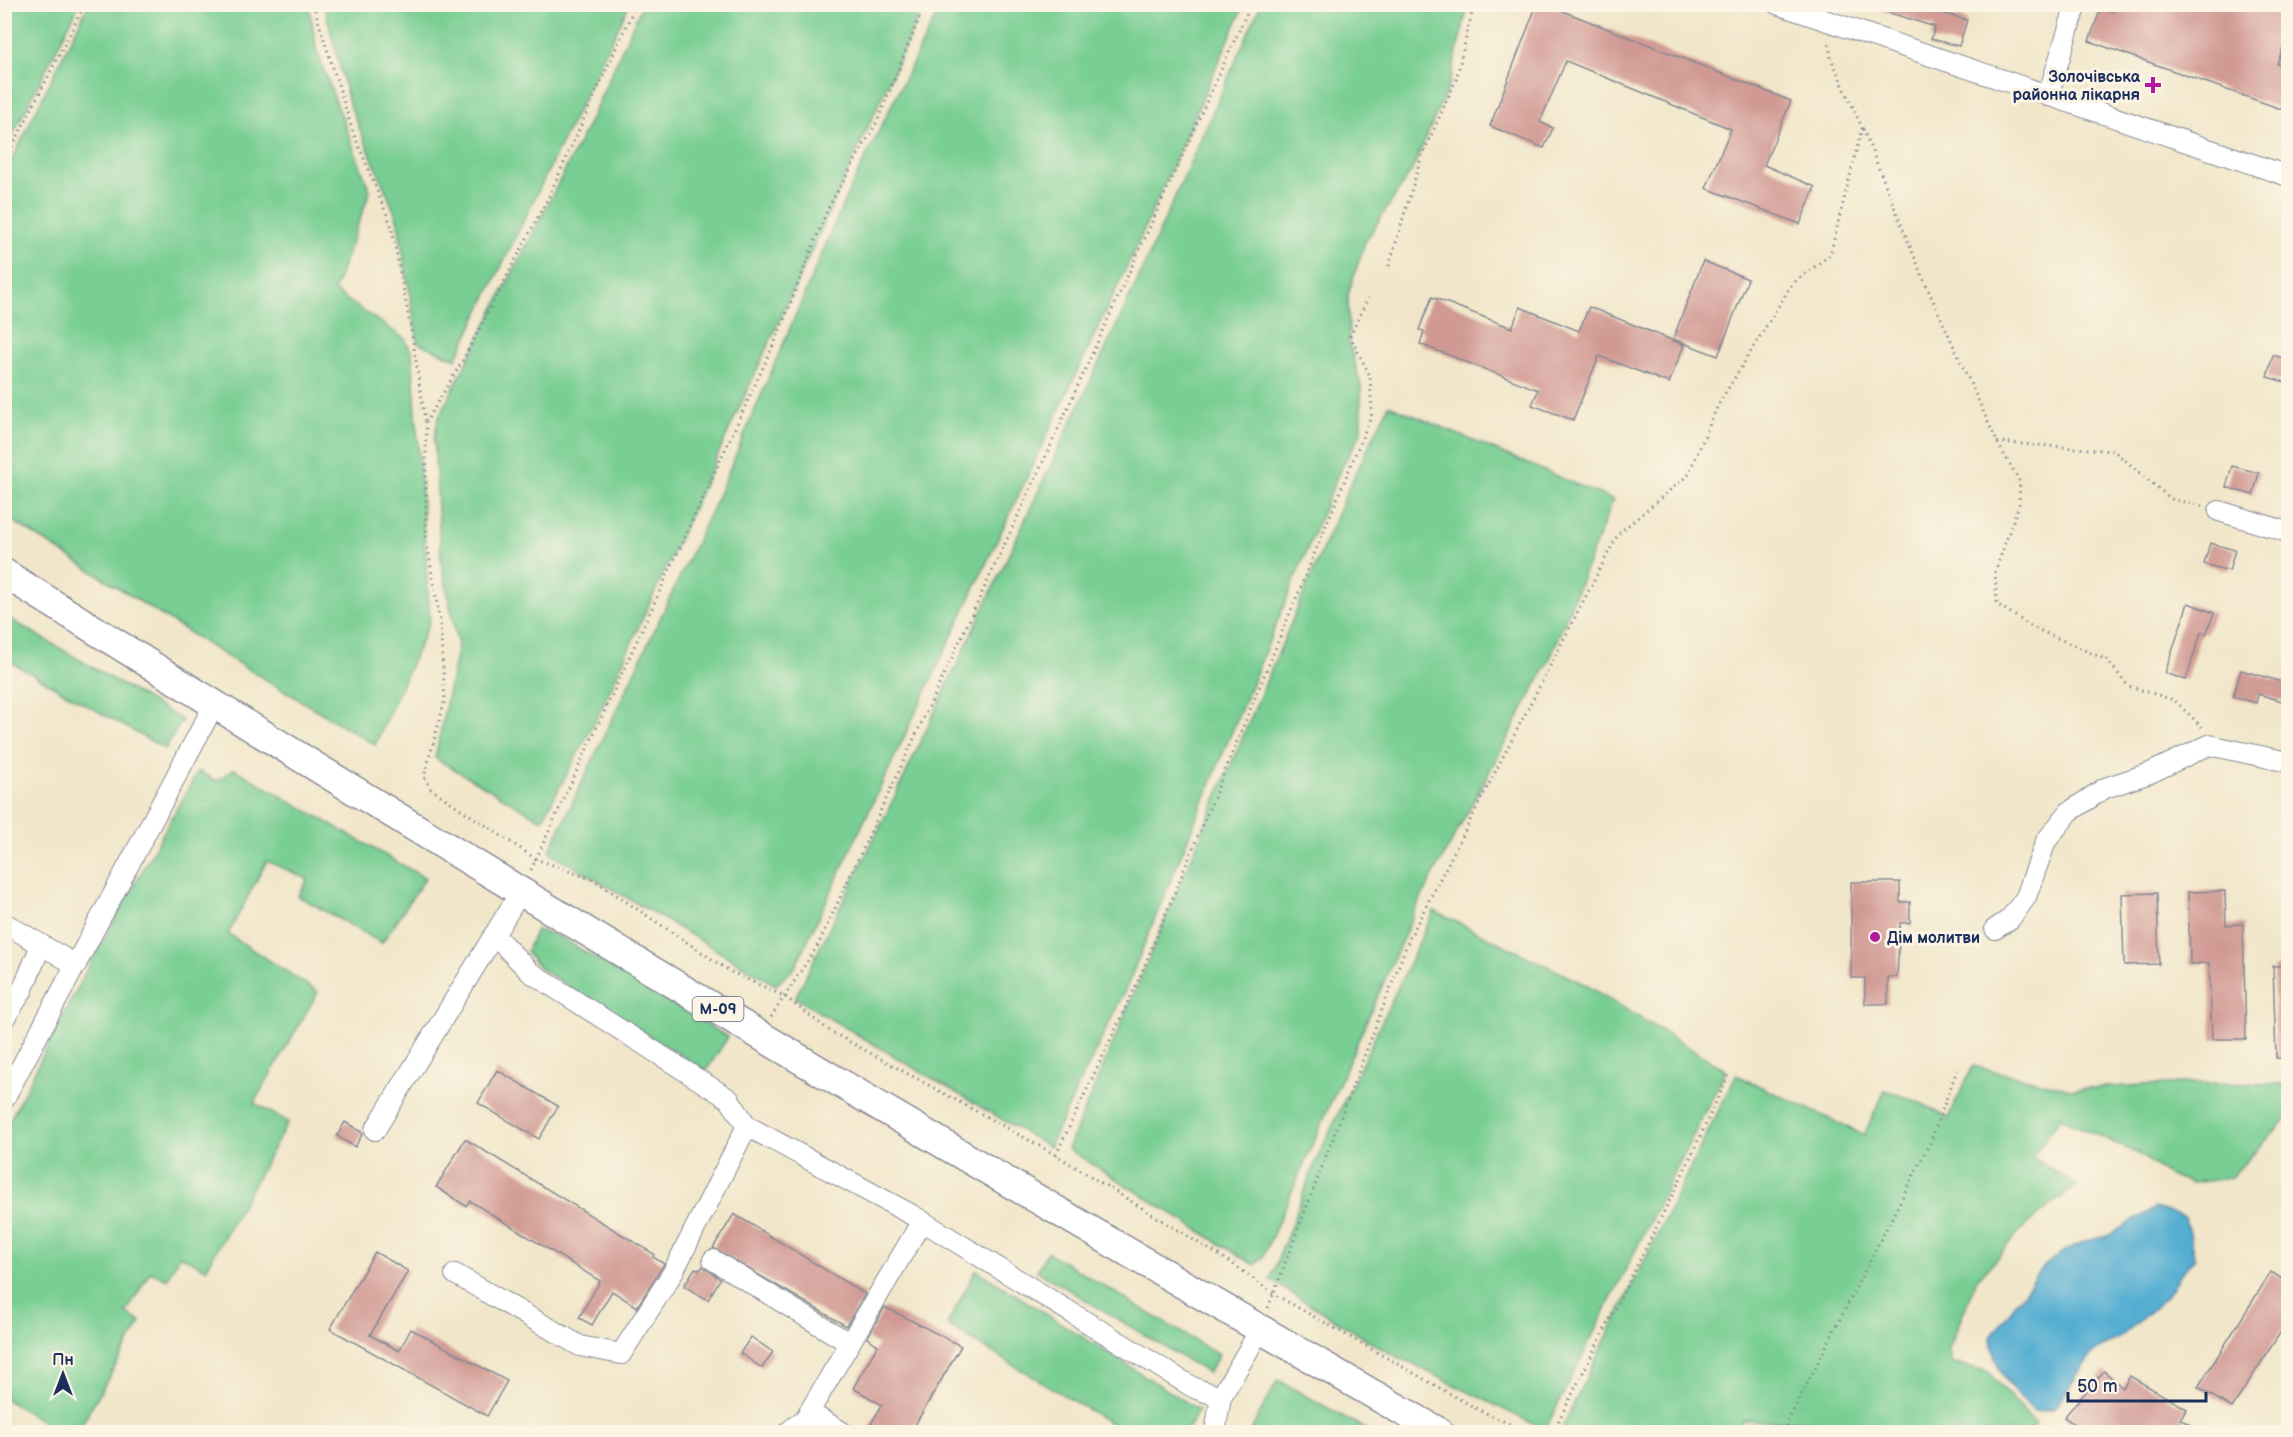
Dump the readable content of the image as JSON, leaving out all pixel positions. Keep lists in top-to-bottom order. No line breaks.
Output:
{"streets":{"highway":["М-09"]},"places":{"health":["Золочівська районна лікарня"],"other":["Дім молитви"]},"scale_bar":"50 m","north":"top"}
